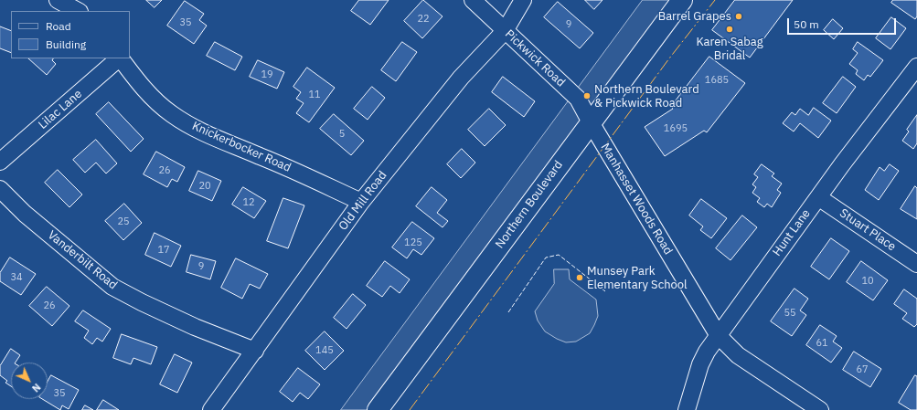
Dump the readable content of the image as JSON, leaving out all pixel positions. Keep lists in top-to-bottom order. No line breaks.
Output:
{"streets":{"main road":["Northern Boulevard"],"street":["Pickwick Road","Lilac Lane","Knickerbocker Road","Manhasset Woods Road","Old Mill Road","Stuart Place","Hunt Lane","Vanderbilt Road"]},"crossings":[["Pickwick Road","Manhasset Woods Road"],["Pickwick Road","Old Mill Road"],["Pickwick Road","Northern Boulevard"],["Knickerbocker Road","Old Mill Road"],["Manhasset Woods Road","Northern Boulevard"],["Manhasset Woods Road","Hunt Lane"],["Old Mill Road","Vanderbilt Road"],["Stuart Place","Hunt Lane"]],"places":["Barrel Grapes","Karen Sabag Bridal","Northern Boulevard & Pickwick Road","Munsey Park Elementary School"],"house_numbers":["22","35","9","19","1685","11","1695","5","26","20","12","25","125","17","9","34","10","26","55","61","145","67","35"],"legend":["Road","Building"],"scale_bar":"50 m","north":"bottom right"}
